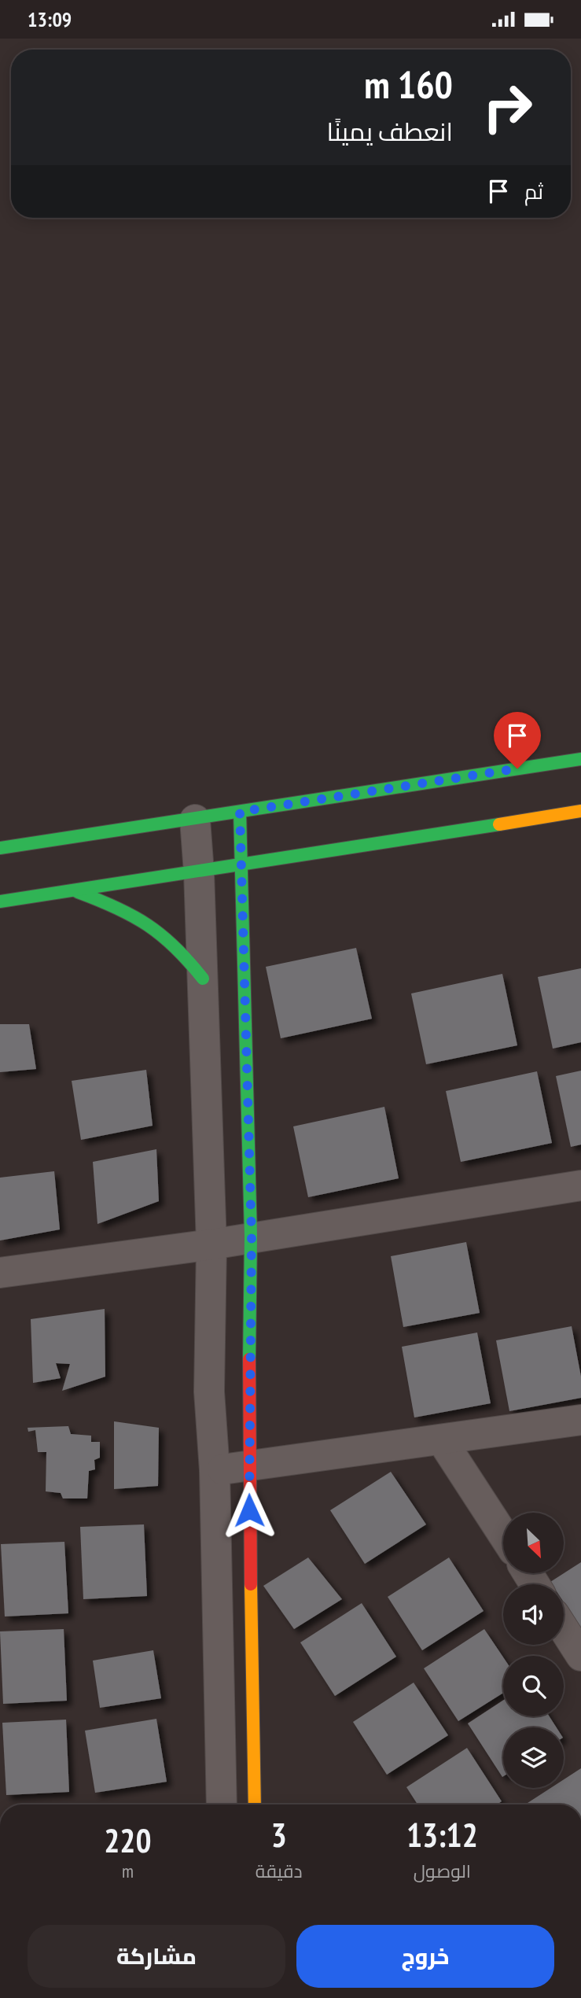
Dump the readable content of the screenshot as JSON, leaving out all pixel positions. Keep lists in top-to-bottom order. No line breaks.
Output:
{"north":"bottom right","page":{"status":"13:09","turn":["160 m","انعطف يمينًا"],"then":"ثم","eta":["13:12","الوصول","3","دقيقة","220","m"],"buttons":["خروج","مشاركة"]}}
